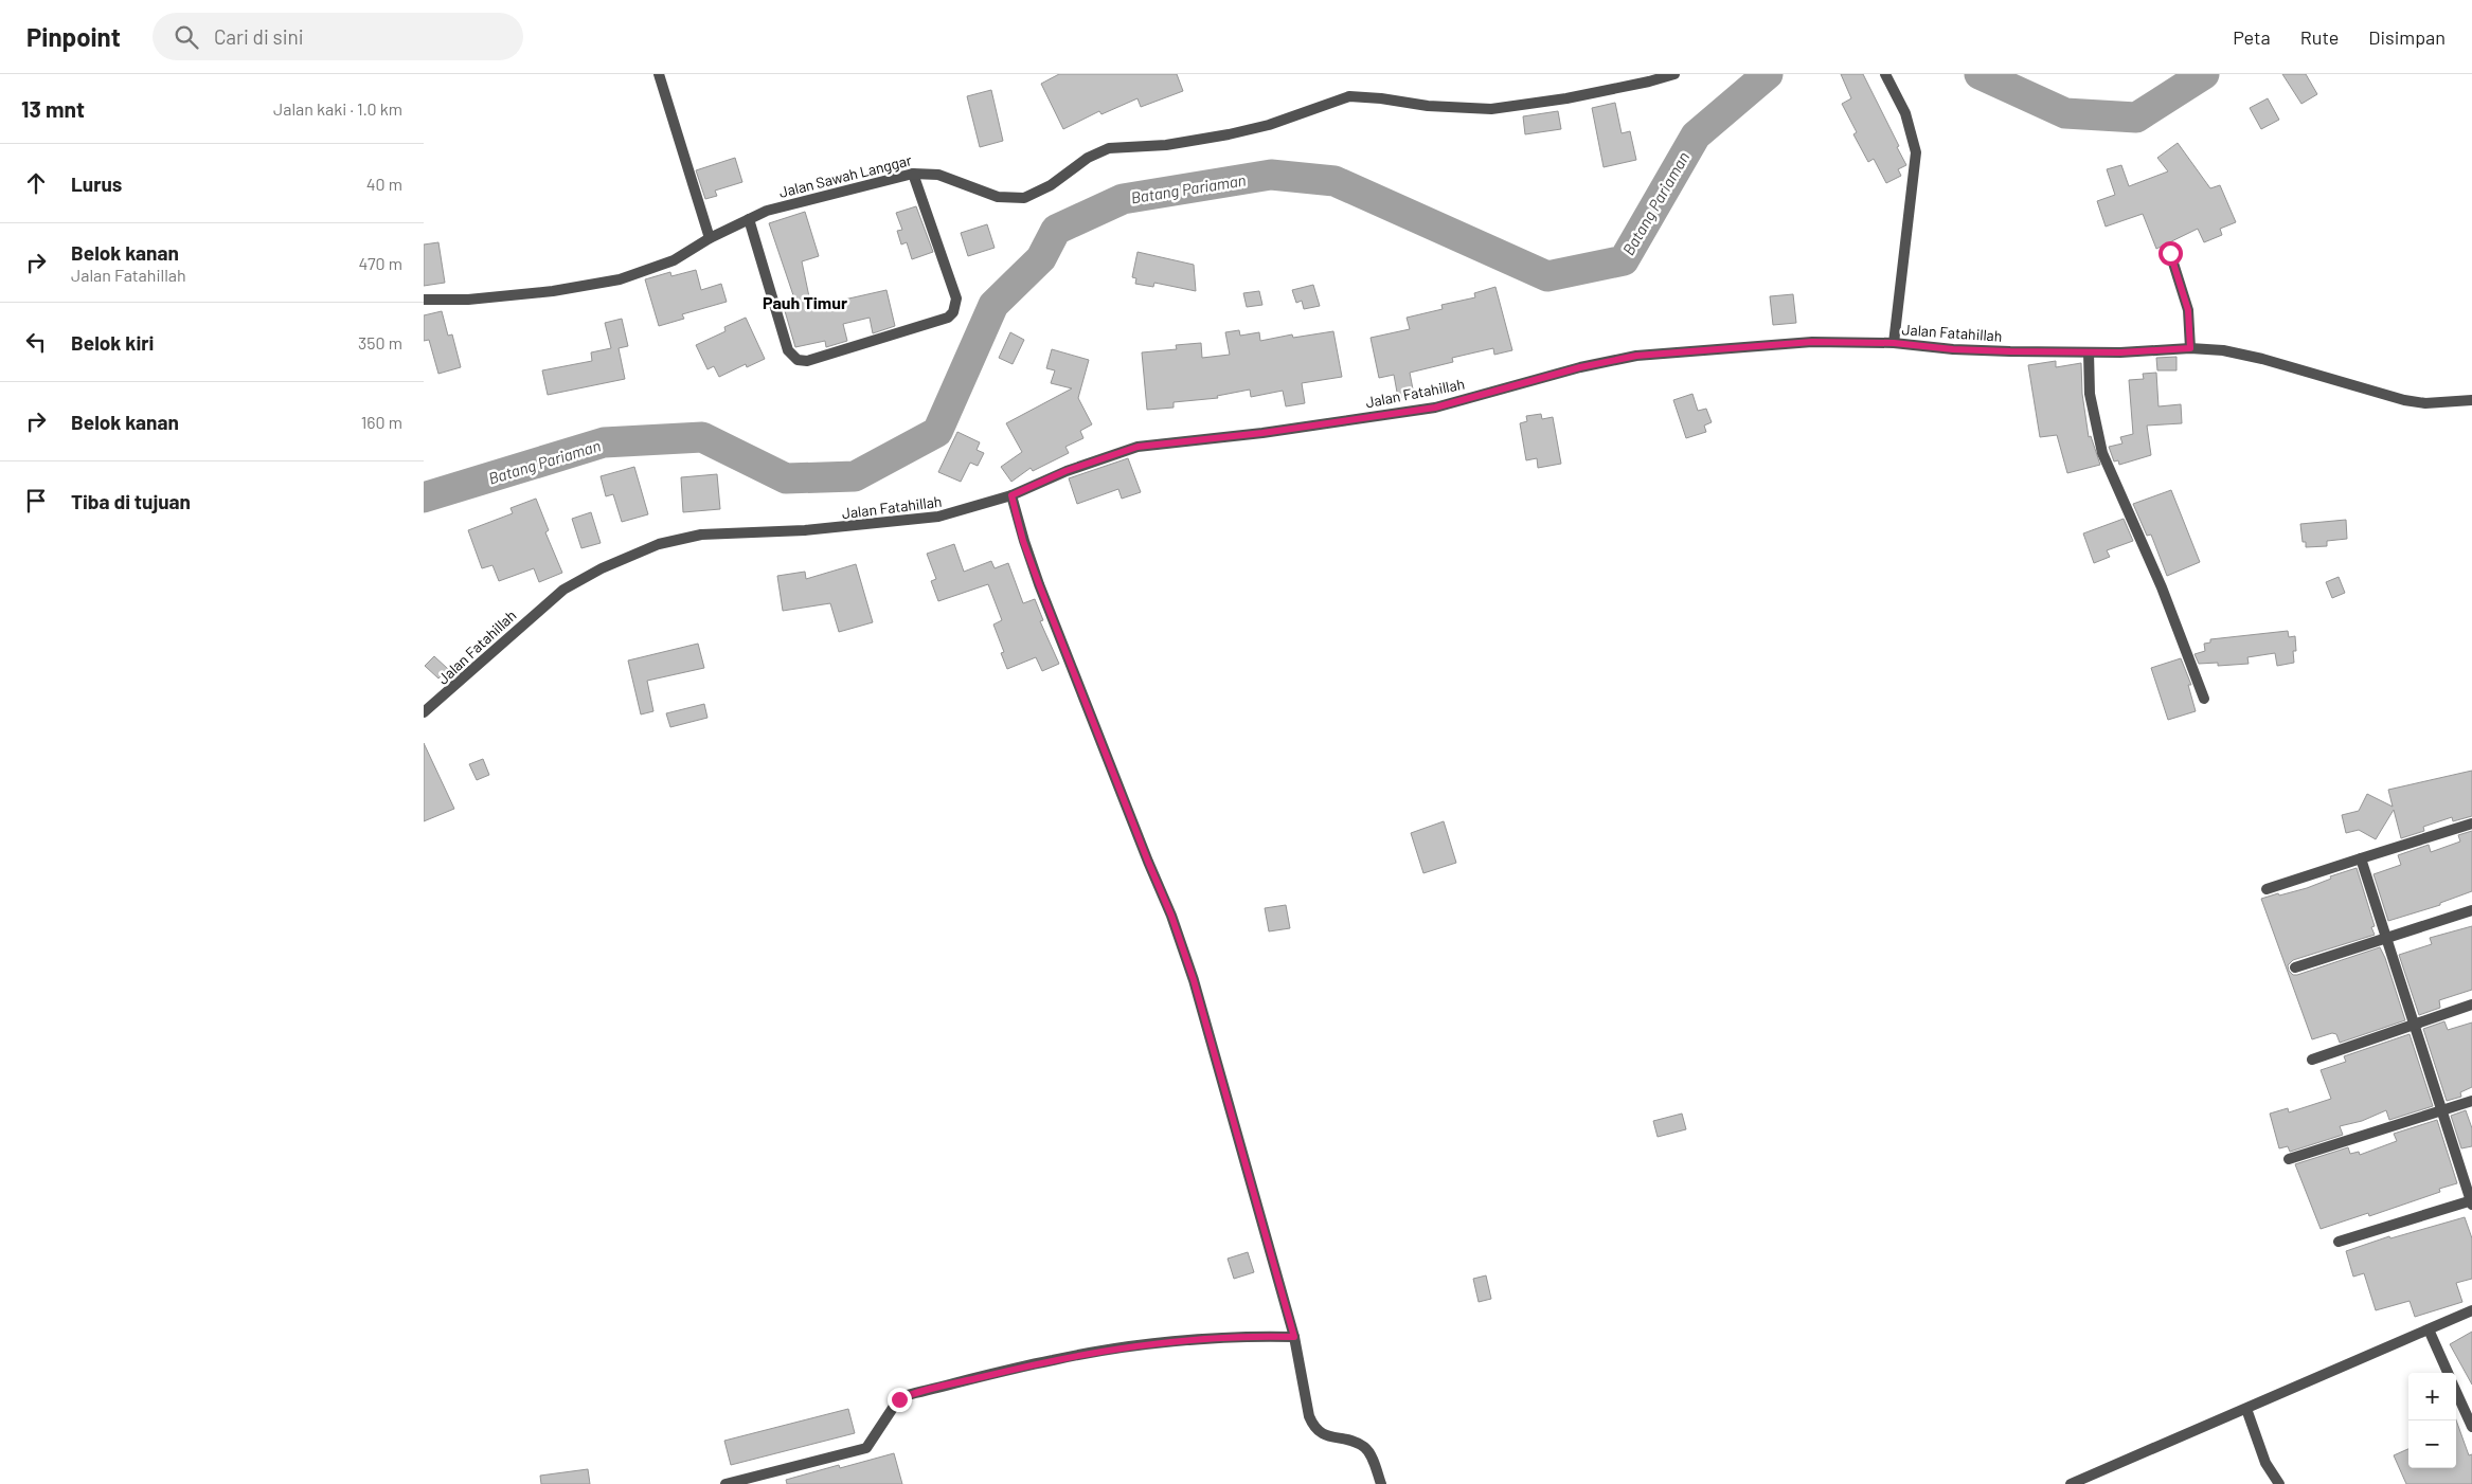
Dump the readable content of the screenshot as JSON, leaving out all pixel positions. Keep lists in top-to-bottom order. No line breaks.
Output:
{"streets":{"street":["Jalan Sawah Langgar","Jalan Fatahillah"]},"districts":["Pauh Timur"],"water":["Batang Pariaman"],"page":{"header":"Pinpoint","search":"Cari di sini","nav":["Peta","Rute","Disimpan"],"heading":["13 mnt","Jalan kaki · 1.0 km"],"list":[["Lurus","40 m"],["Belok kanan","Jalan Fatahillah","470 m"],["Belok kiri","350 m"],["Belok kanan","160 m"],"Tiba di tujuan"],"map_buttons":["+","−"]}}
